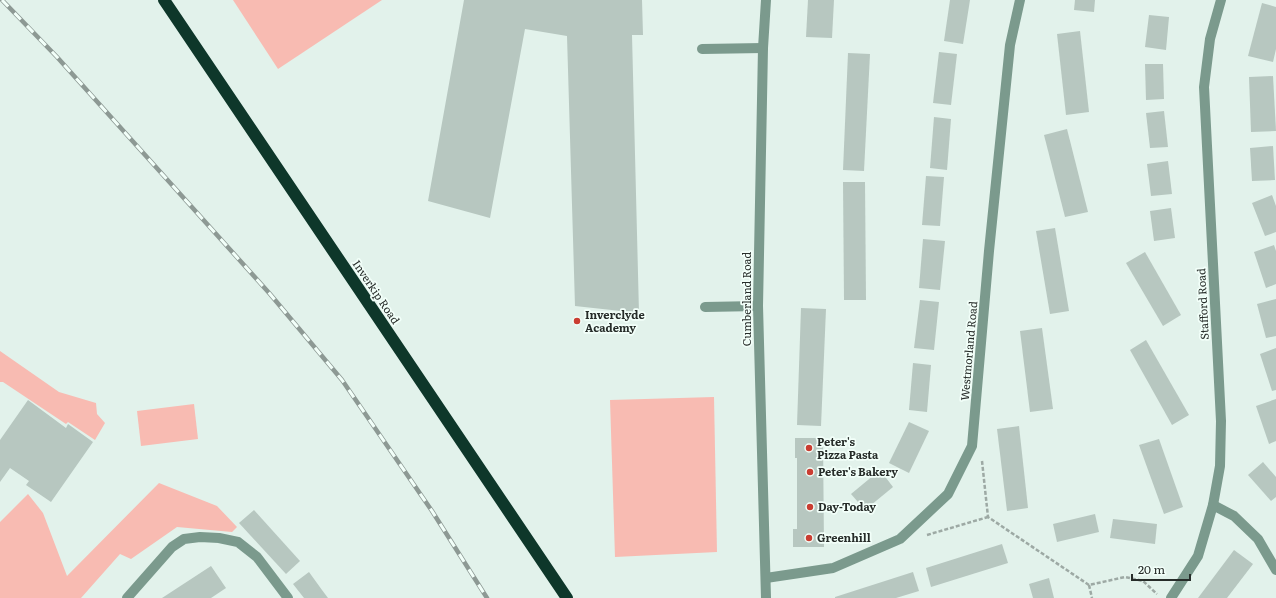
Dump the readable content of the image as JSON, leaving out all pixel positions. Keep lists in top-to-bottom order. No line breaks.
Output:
{"streets":{"highway":["Inverkip Road"],"street":["Cumberland Road","Stafford Road","Westmorland Road"]},"crossings":[["Cumberland Road","Westmorland Road"]],"places":["Inverclyde Academy","Peter's Pizza Pasta","Peter's Bakery","Day-Today","Greenhill"],"scale_bar":"20 m"}
